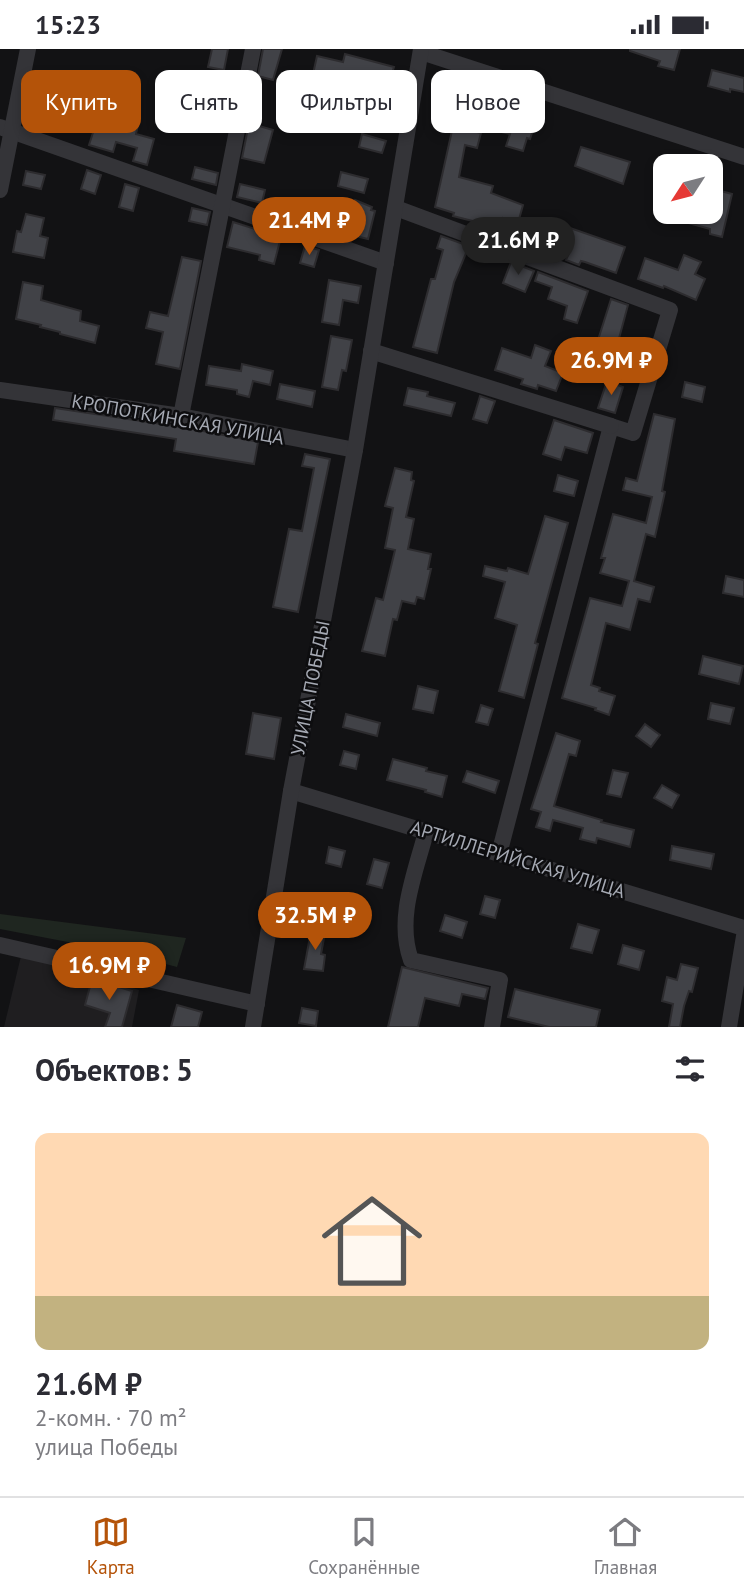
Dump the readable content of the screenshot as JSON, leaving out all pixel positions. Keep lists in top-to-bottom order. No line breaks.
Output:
{"streets":{"street":["КРОПОТКИНСКАЯ УЛИЦА","УЛИЦА ПОБЕДЫ","АРТИЛЛЕРИЙСКАЯ УЛИЦА"]},"crossings":[["КРОПОТКИНСКАЯ УЛИЦА","УЛИЦА ПОБЕДЫ"],["УЛИЦА ПОБЕДЫ","АРТИЛЛЕРИЙСКАЯ УЛИЦА"]],"north":"bottom left","page":{"status":"15:23","chip":["Купить","Снять","Фильтры","Новое"],"price":["21.4M ₽","21.6M ₽","26.9M ₽","32.5M ₽","16.9M ₽"],"heading":"Объектов: 5","list":[{"name":"21.6M ₽","note":"2-комн. · 70 m² · улица Победы"}],"tabs":["Карта","Сохранённые","Главная"]}}
